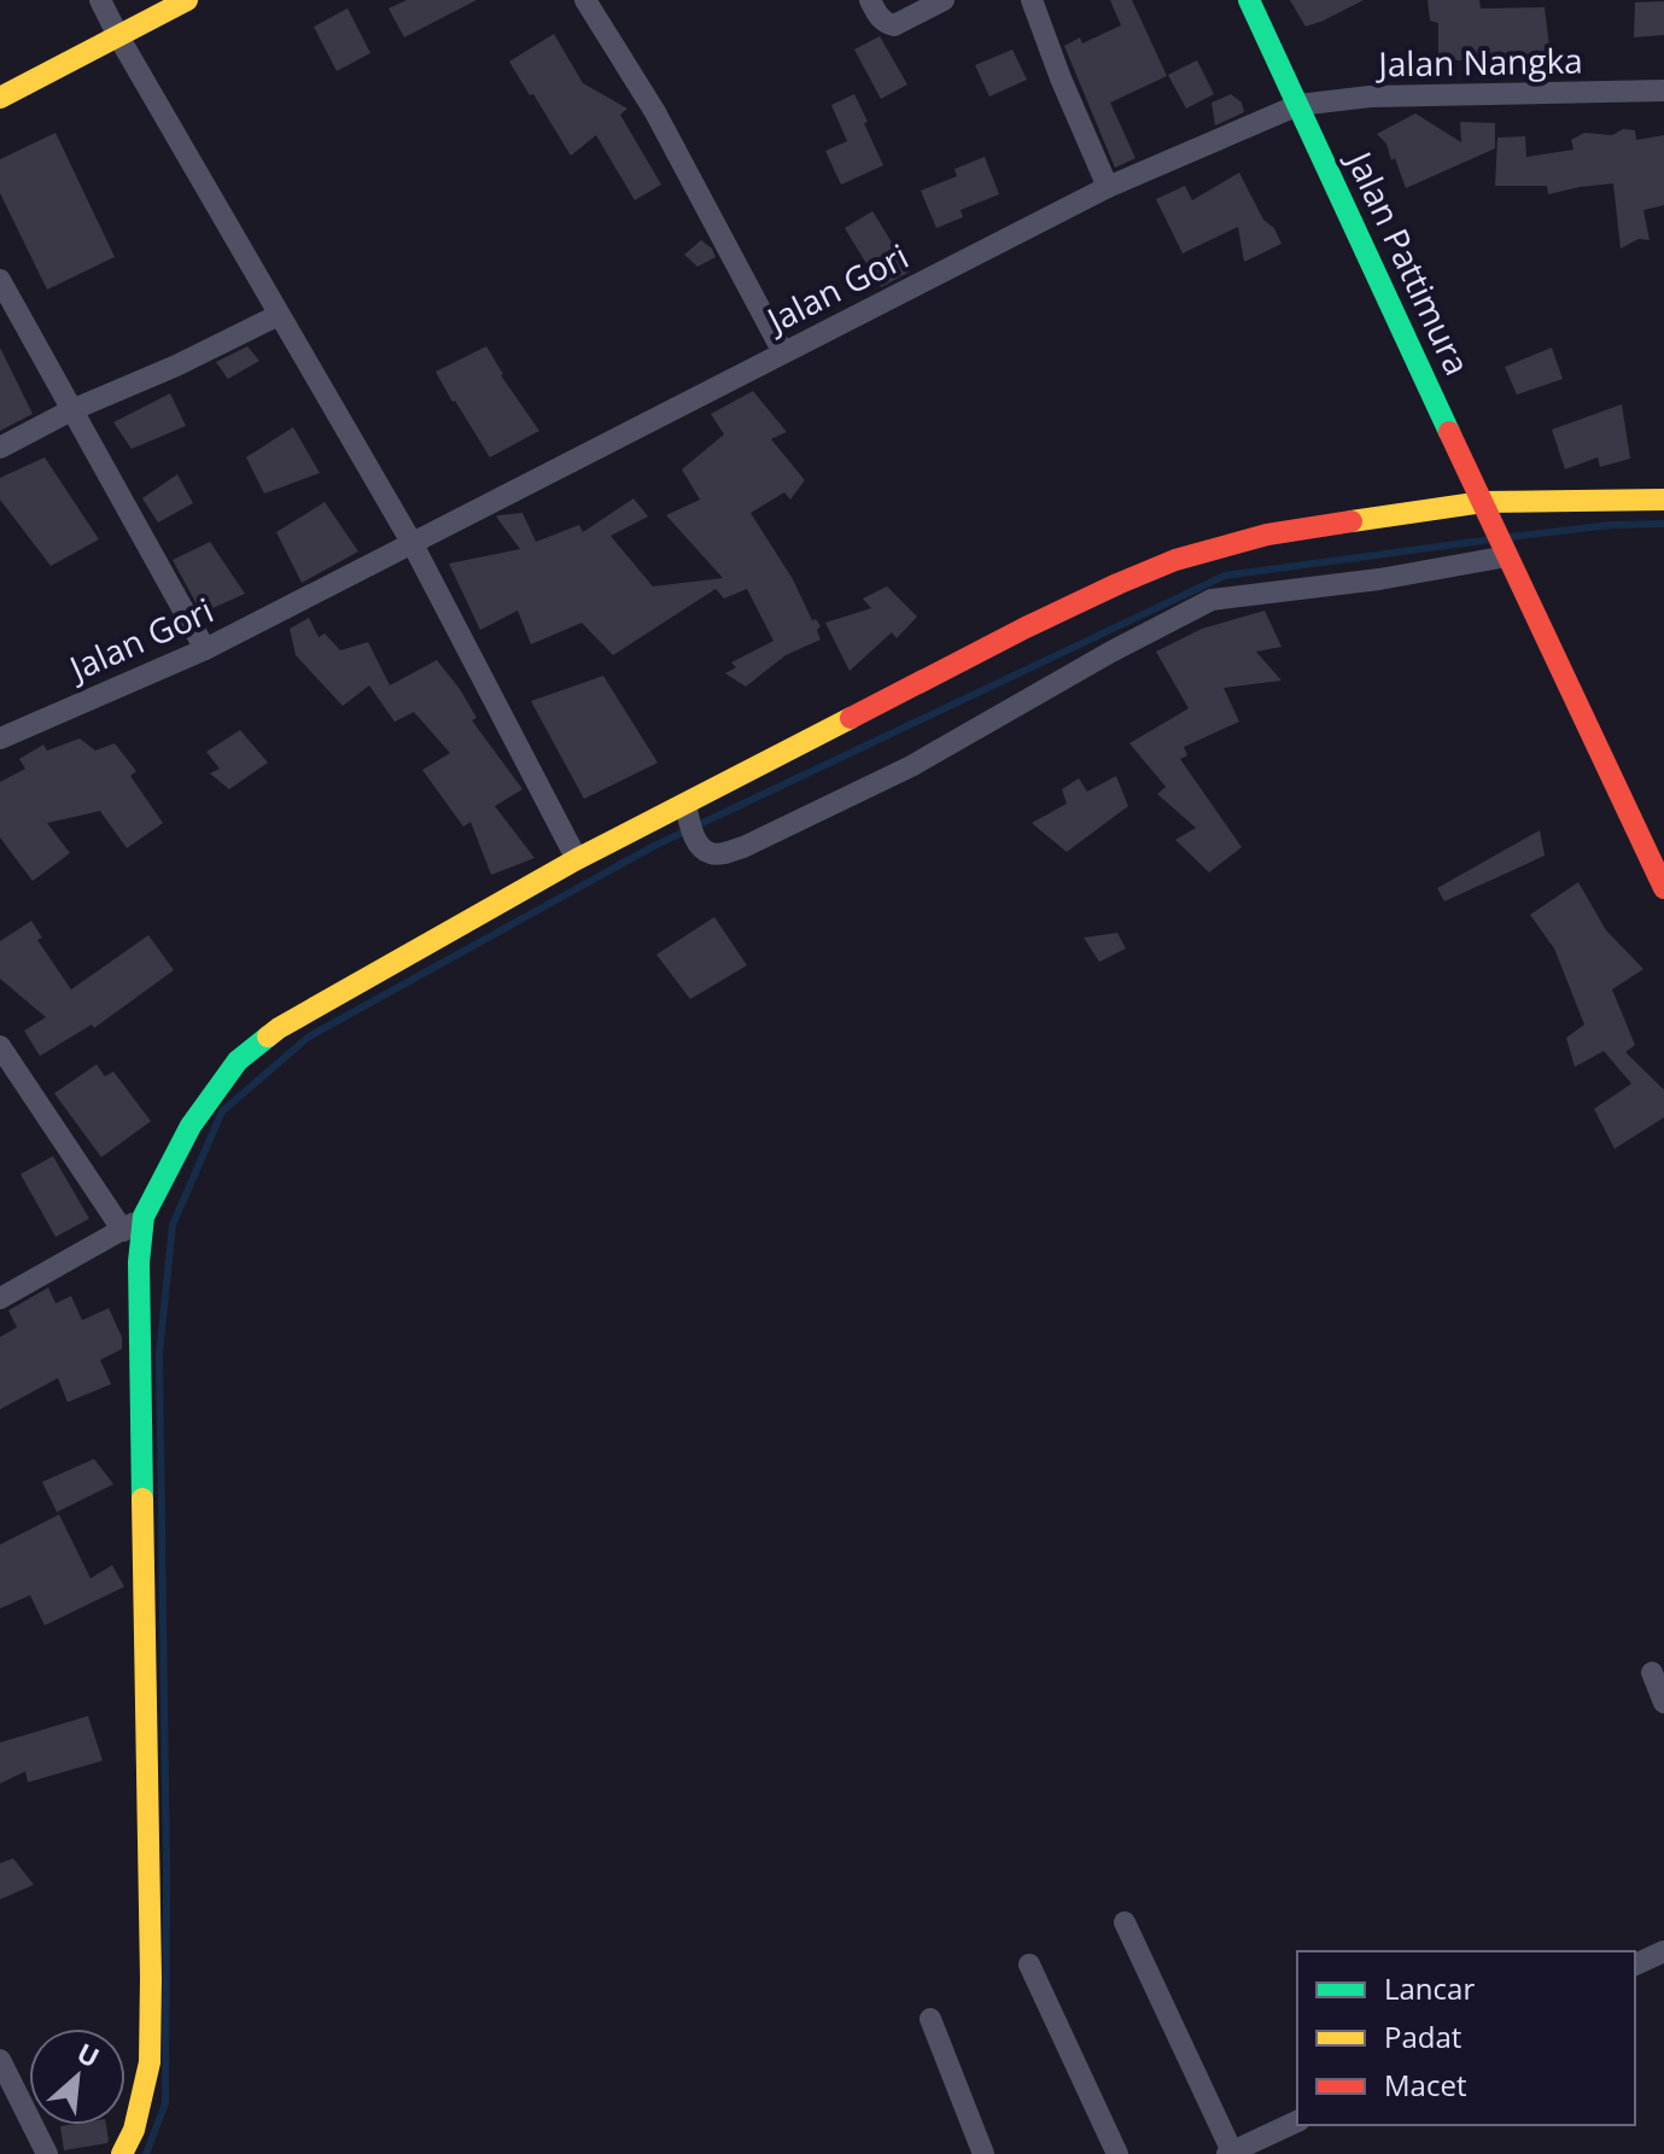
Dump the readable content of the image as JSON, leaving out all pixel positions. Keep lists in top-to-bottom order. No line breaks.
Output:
{"streets":{"street":["Jalan Nangka","Jalan Pattimura","Jalan Gori"]},"crossings":[["Jalan Nangka","Jalan Pattimura"],["Jalan Nangka","Jalan Gori"],["Jalan Pattimura","Jalan Gori"]],"legend":["Lancar","Padat","Macet"],"north":"top right"}
